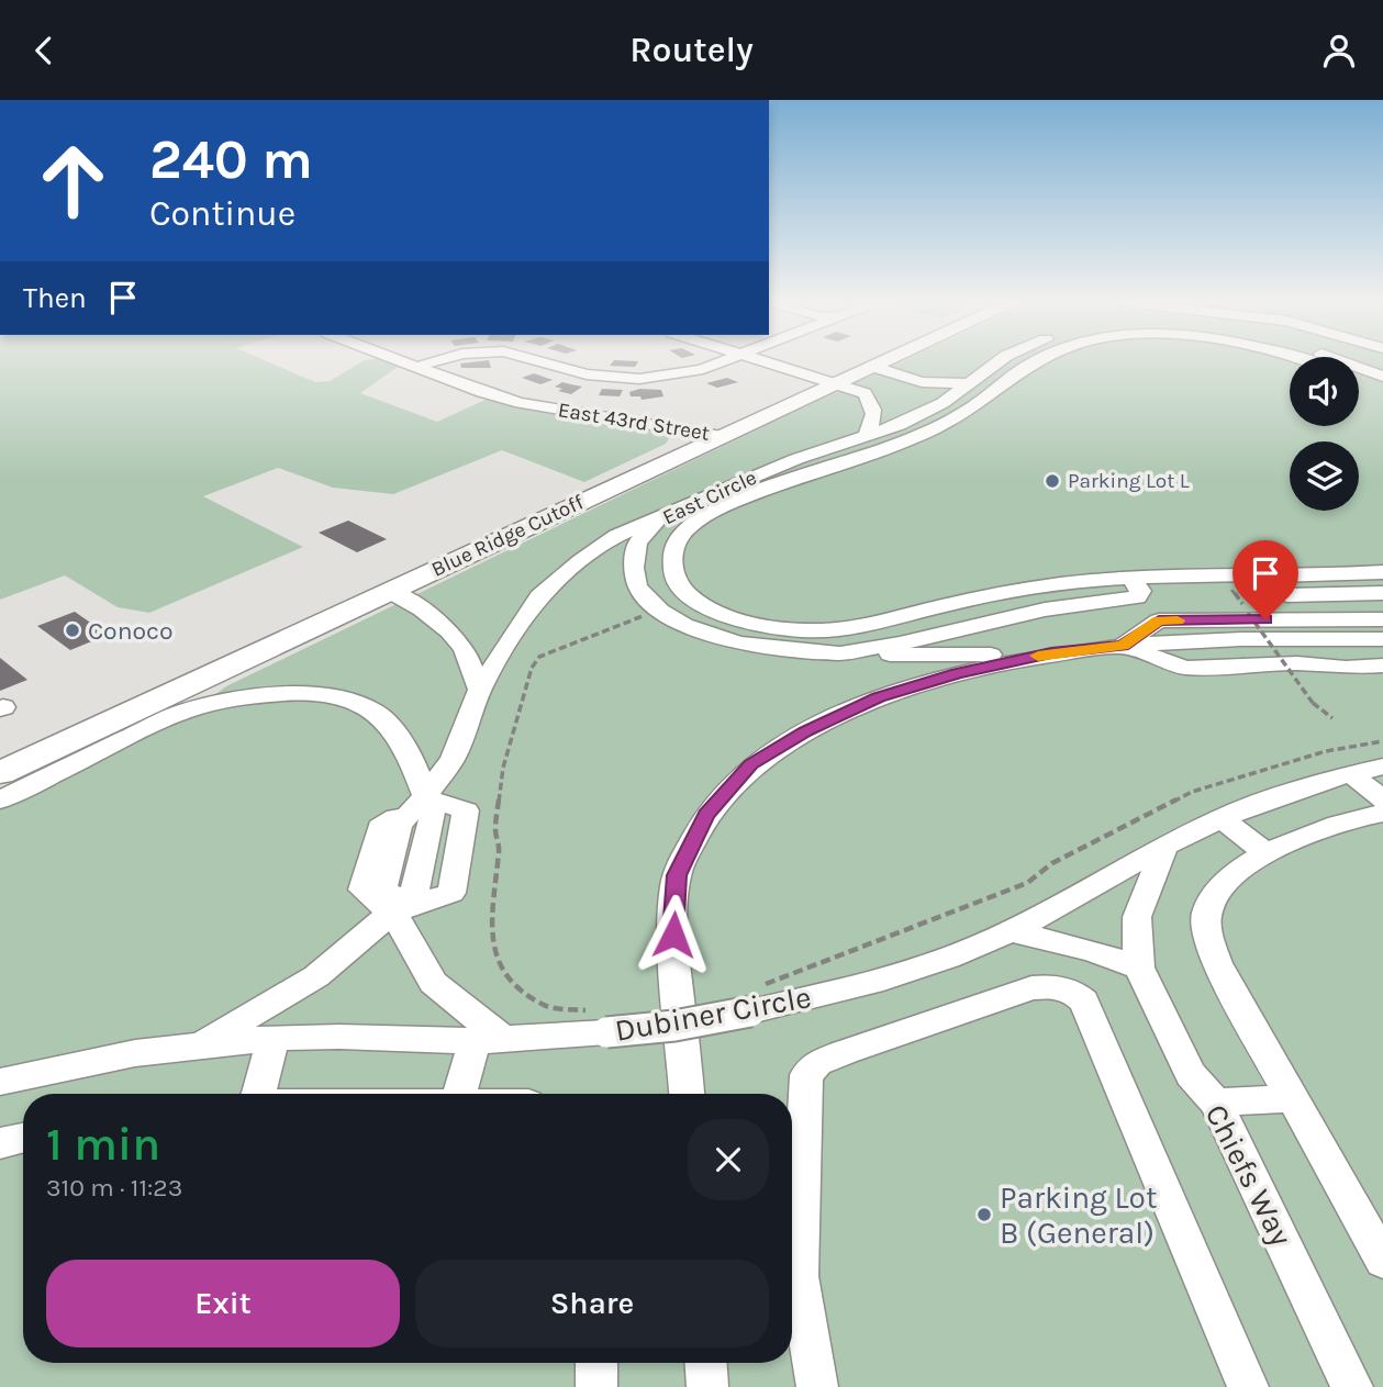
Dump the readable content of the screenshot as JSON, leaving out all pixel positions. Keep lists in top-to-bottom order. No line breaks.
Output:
{"streets":{"main road":["Blue Ridge Cutoff"],"street":["East 43rd Street","East Circle","Dubiner Circle","Chiefs Way"]},"crossings":[["East 43rd Street","Blue Ridge Cutoff"],["Dubiner Circle","Chiefs Way"]],"places":["Parking Lot L","Conoco","Parking Lot B (General)"],"page":{"header":"Routely","turn":["240 m","Continue"],"then":"Then","heading":["1 min","310 m · 11:23"],"buttons":["Exit","Share"]}}
